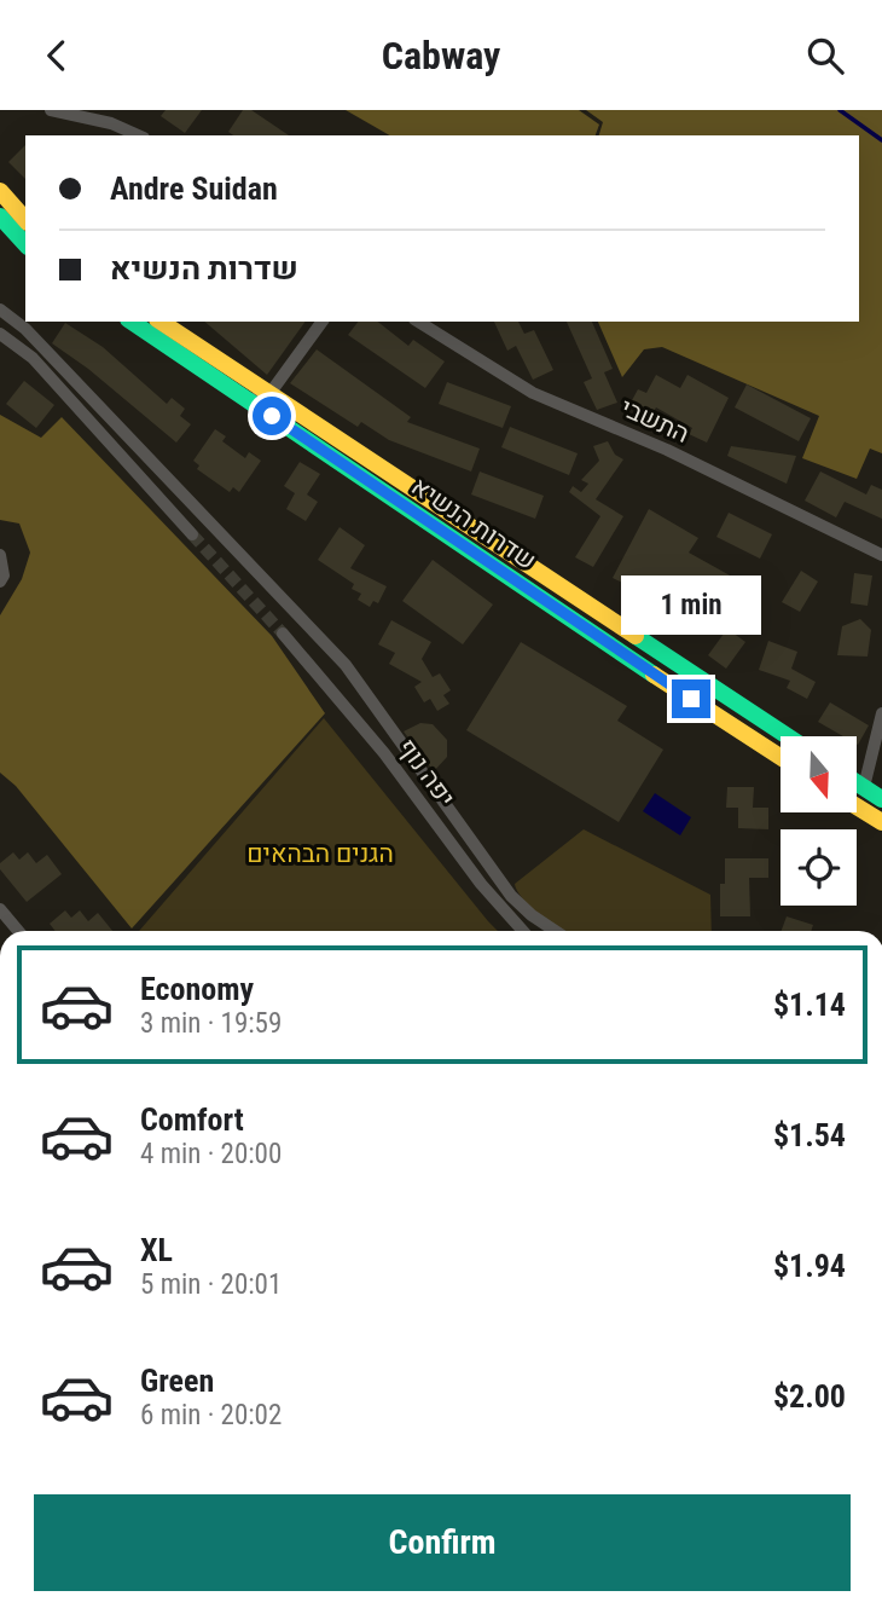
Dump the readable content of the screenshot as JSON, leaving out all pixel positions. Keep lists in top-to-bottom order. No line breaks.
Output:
{"streets":{"street":["התשבי","שדרות הנשיא","יפה נוף"]},"parks":["הגנים הבהאים"],"north":"bottom","page":{"header":"Cabway","banner":["Andre Suidan","שדרות הנשיא"],"bubble":"1 min","list":[{"name":"Economy","note":"3 min · 19:59","value":"$1.14"},{"name":"Comfort","note":"4 min · 20:00","value":"$1.54"},{"name":"XL","note":"5 min · 20:01","value":"$1.94"},{"name":"Green","note":"6 min · 20:02","value":"$2.00"}],"buttons":"Confirm"}}
